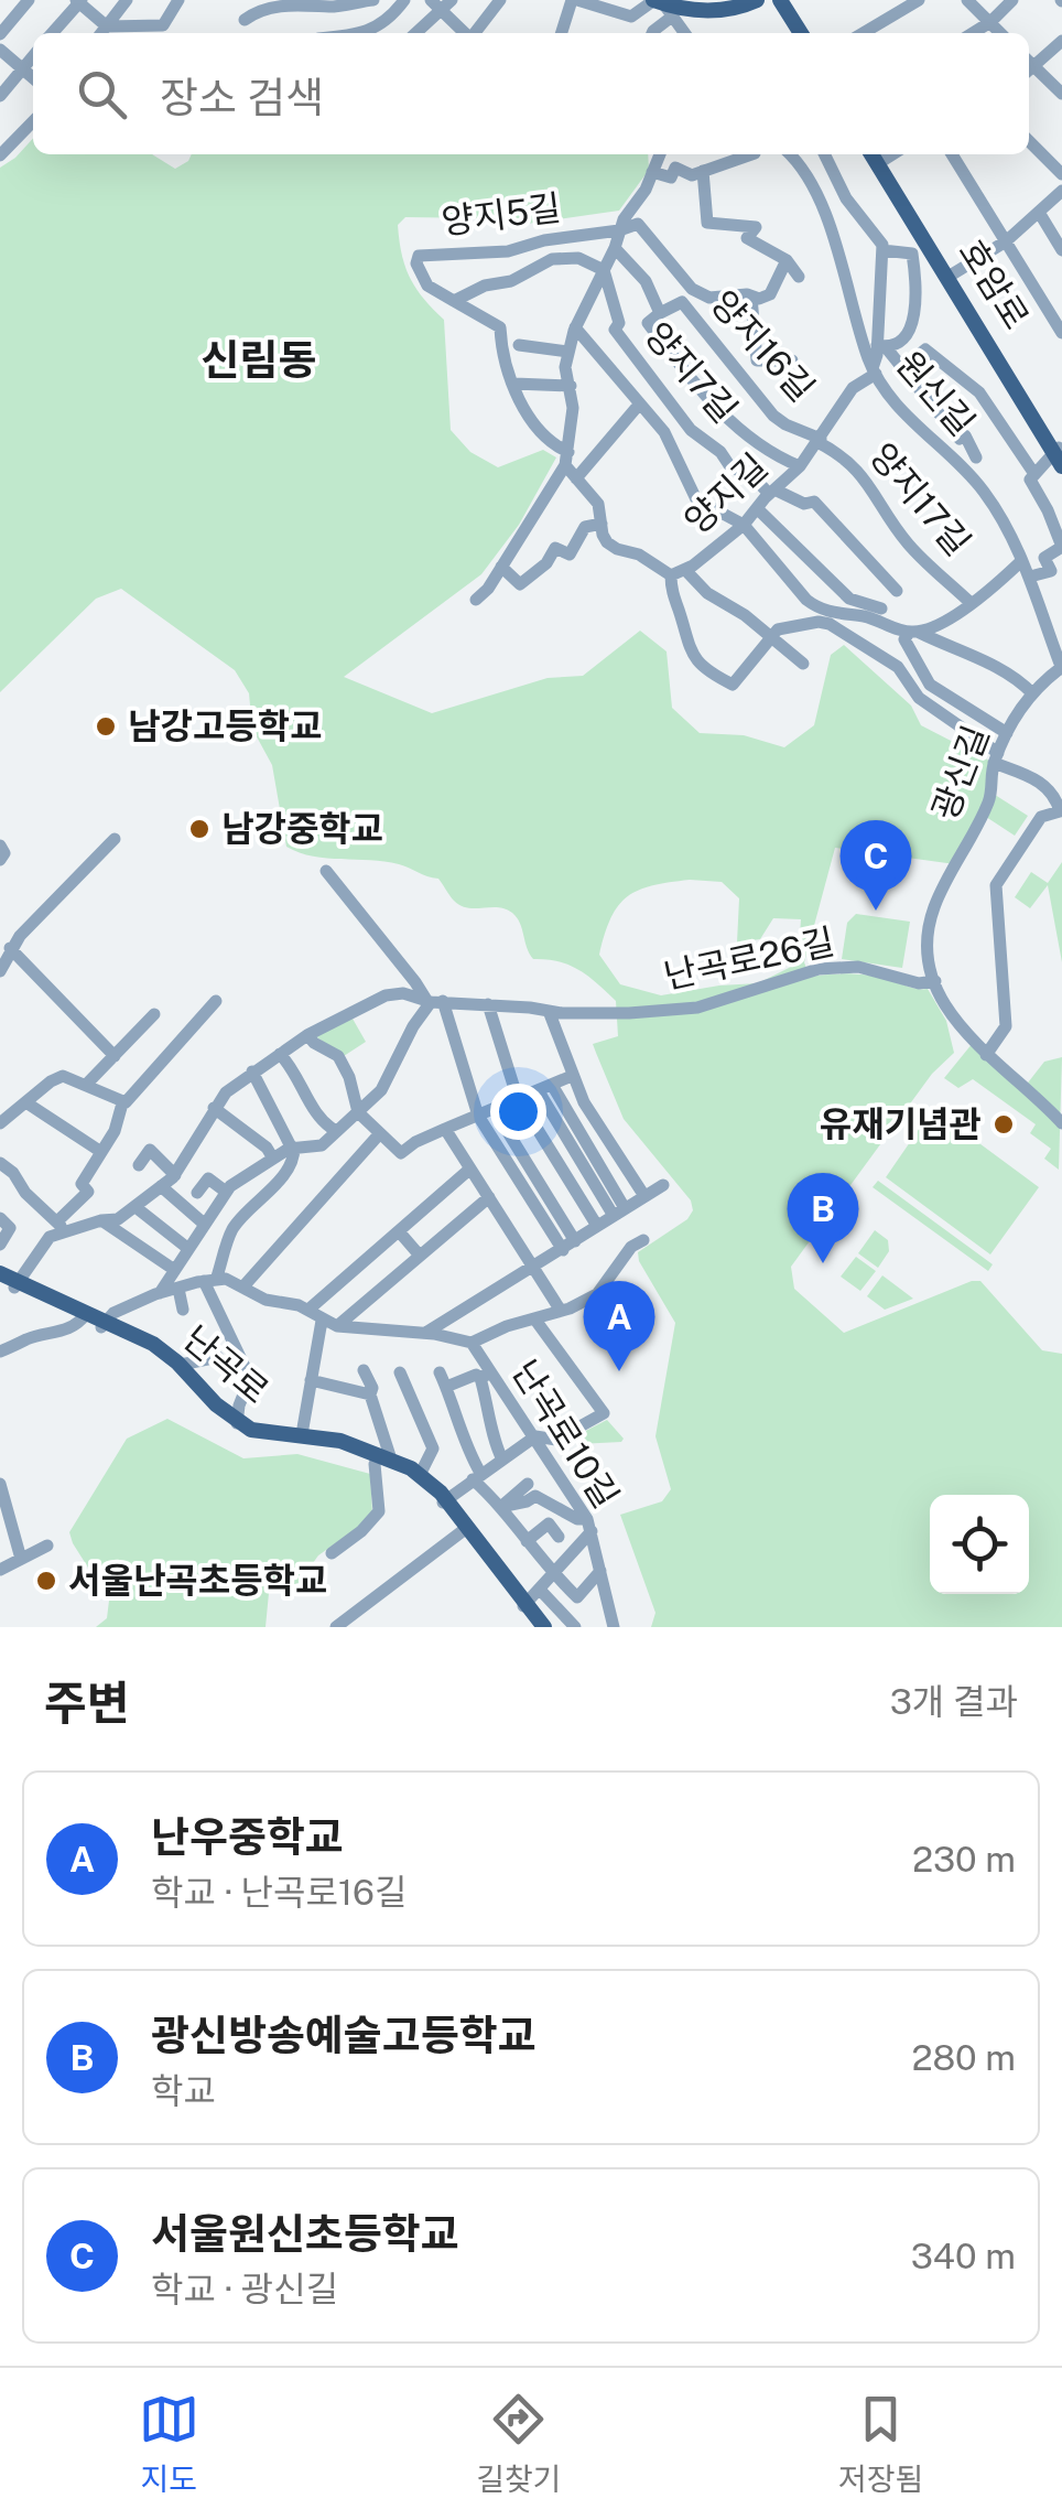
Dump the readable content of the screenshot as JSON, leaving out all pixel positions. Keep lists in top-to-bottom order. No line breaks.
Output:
{"streets":{"main road":["호암로","난곡로"],"street":["양지5길","양지16길","양지7길","원신길","양지길","양지17길","광신길","난곡로26길","난곡로10길"]},"crossings":[["양지5길","양지7길"],["양지5길","양지길"],["양지16길","양지길"],["양지16길","양지17길"],["양지7길","양지길"],["원신길","양지길"],["원신길","광신길"],["양지길","양지17길"],["광신길","난곡로26길"],["난곡로26길","난곡로"]],"districts":["신림동"],"places":["남강고등학교","남강중학교","유재기념관","서울난곡초등학교"],"page":{"search":"장소 검색","pins":["C","B","A"],"heading":["주변","3개 결과"],"list":[{"mark":"A","name":"난우중학교","note":"학교 · 난곡로16길","value":"230 m"},{"mark":"B","name":"광신방송예술고등학교","note":"학교","value":"280 m"},{"mark":"C","name":"서울원신초등학교","note":"학교 · 광신길","value":"340 m"}],"nav":["지도","길찾기","저장됨"]}}
